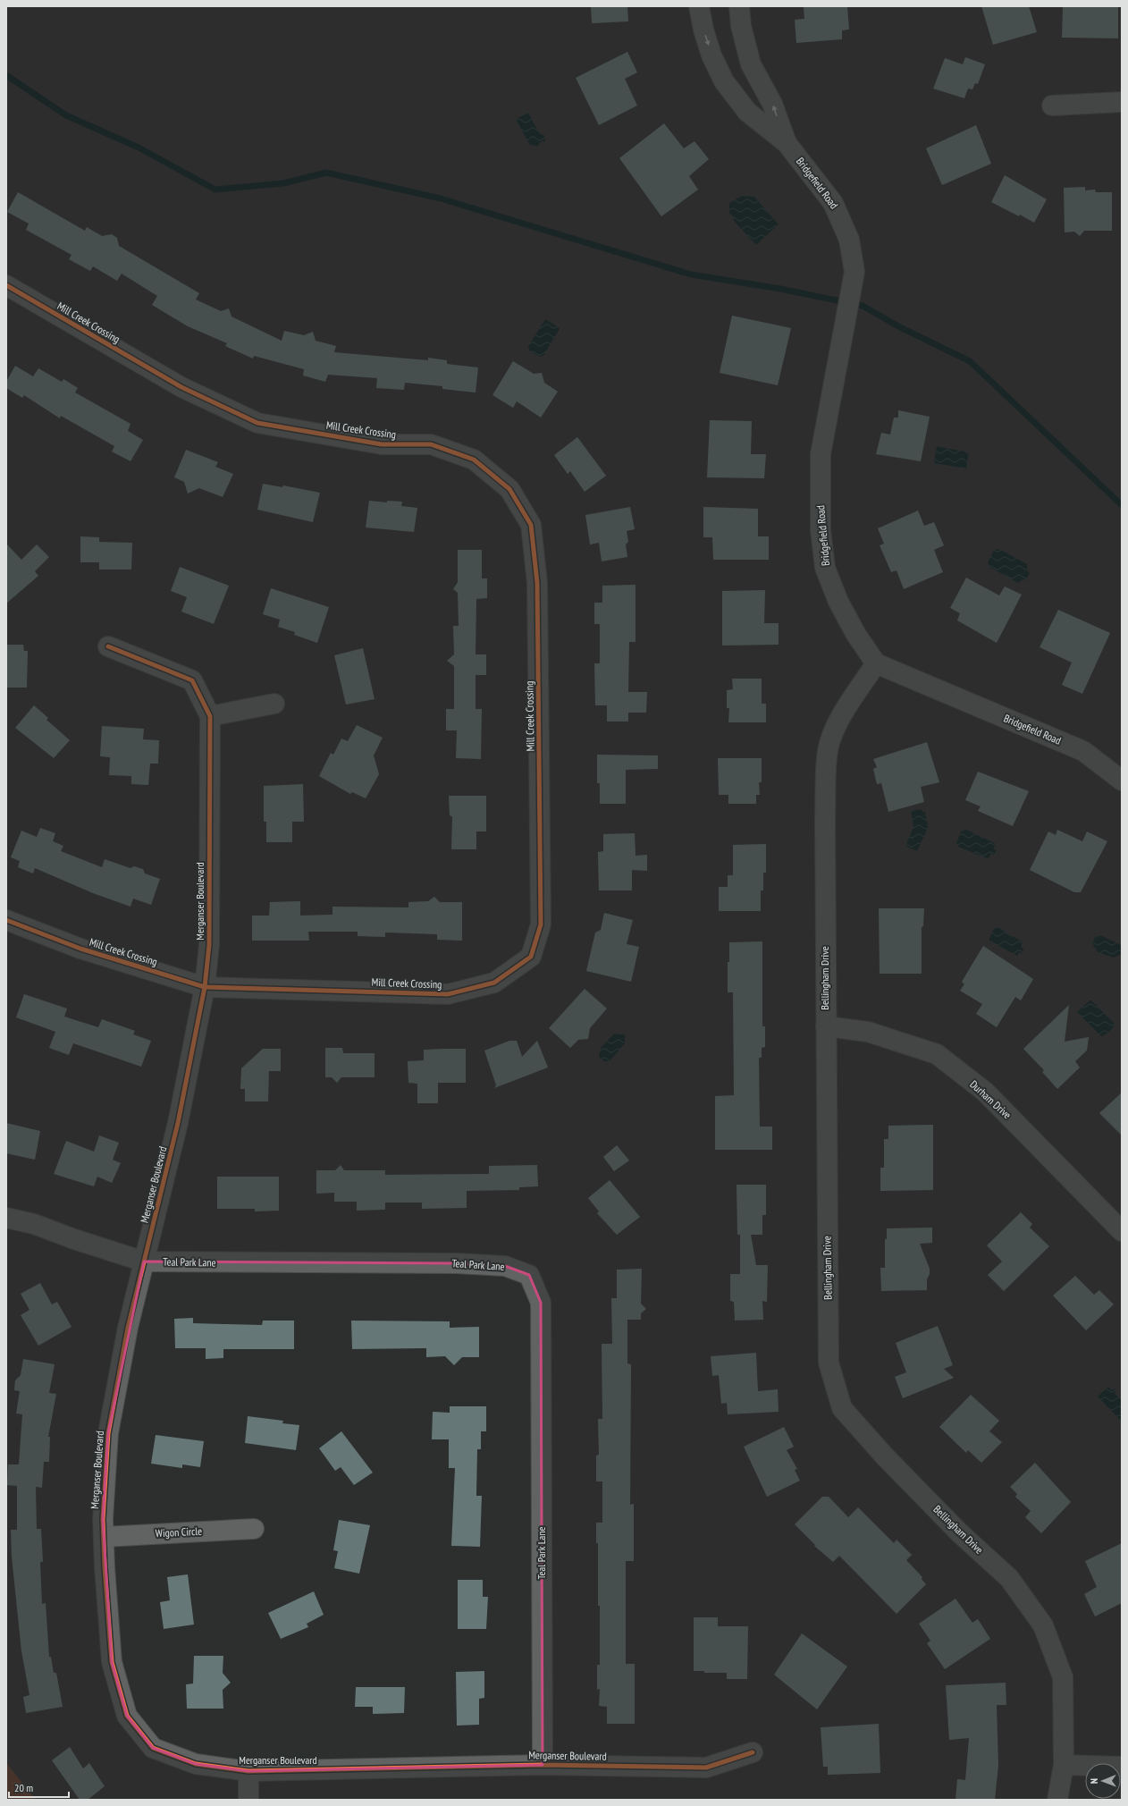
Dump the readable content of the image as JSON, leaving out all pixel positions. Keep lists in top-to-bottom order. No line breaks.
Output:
{"streets":{"street":["Bridgefield Road","Mill Creek Crossing","Merganser Boulevard","Bellingham Drive","Durham Drive","Teal Park Lane","Wigon Circle"]},"crossings":[["Bridgefield Road","Bellingham Drive"],["Mill Creek Crossing","Merganser Boulevard"],["Merganser Boulevard","Teal Park Lane"],["Merganser Boulevard","Wigon Circle"],["Bellingham Drive","Durham Drive"]],"scale_bar":"20 m","north":"left"}
